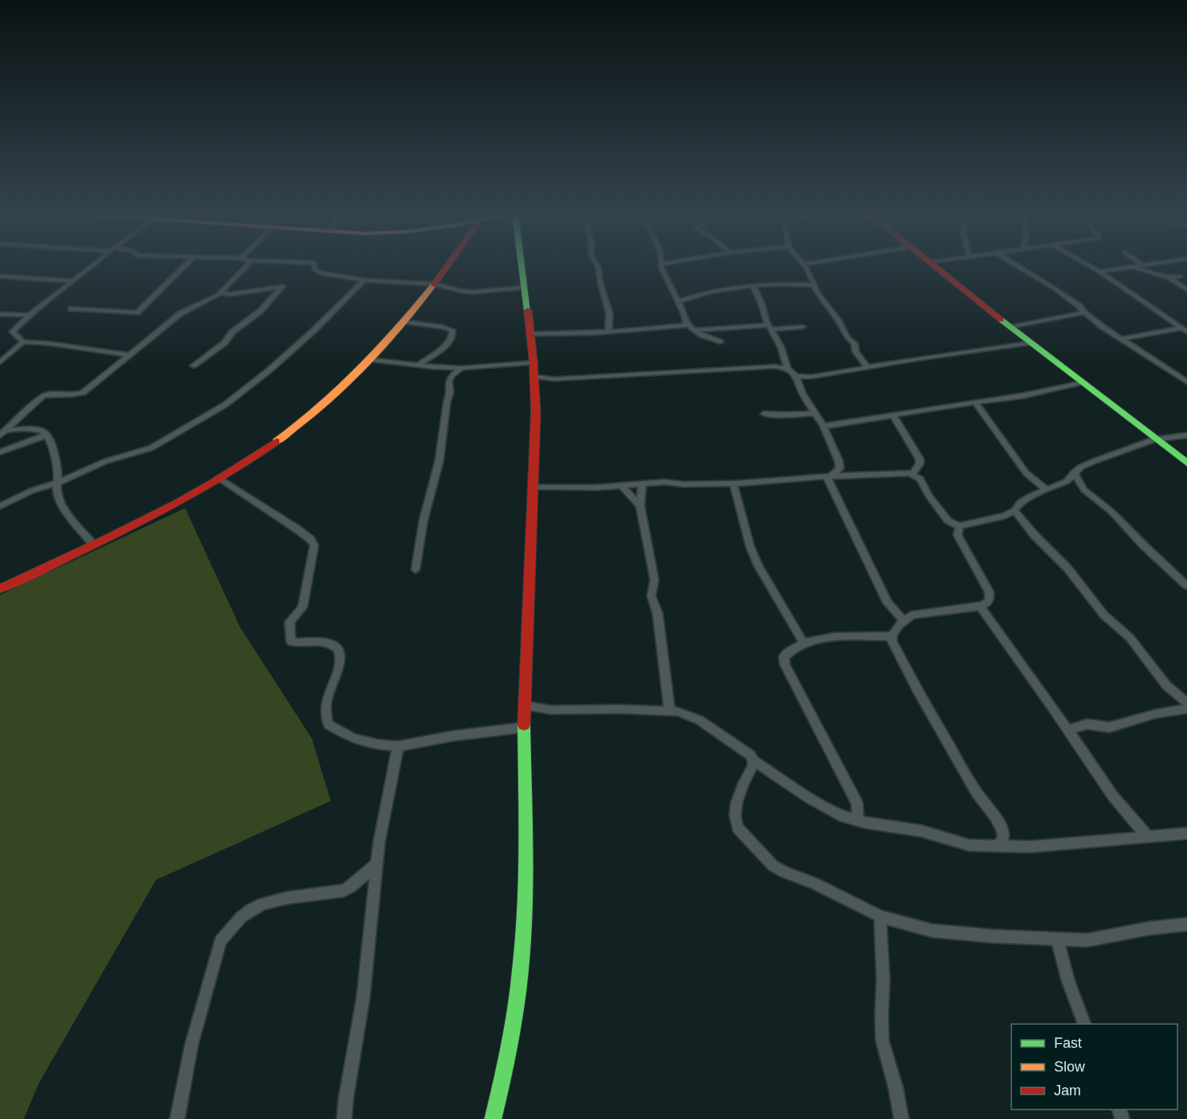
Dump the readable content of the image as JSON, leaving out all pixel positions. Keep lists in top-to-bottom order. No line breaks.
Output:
{"legend":["Fast","Slow","Jam"]}
